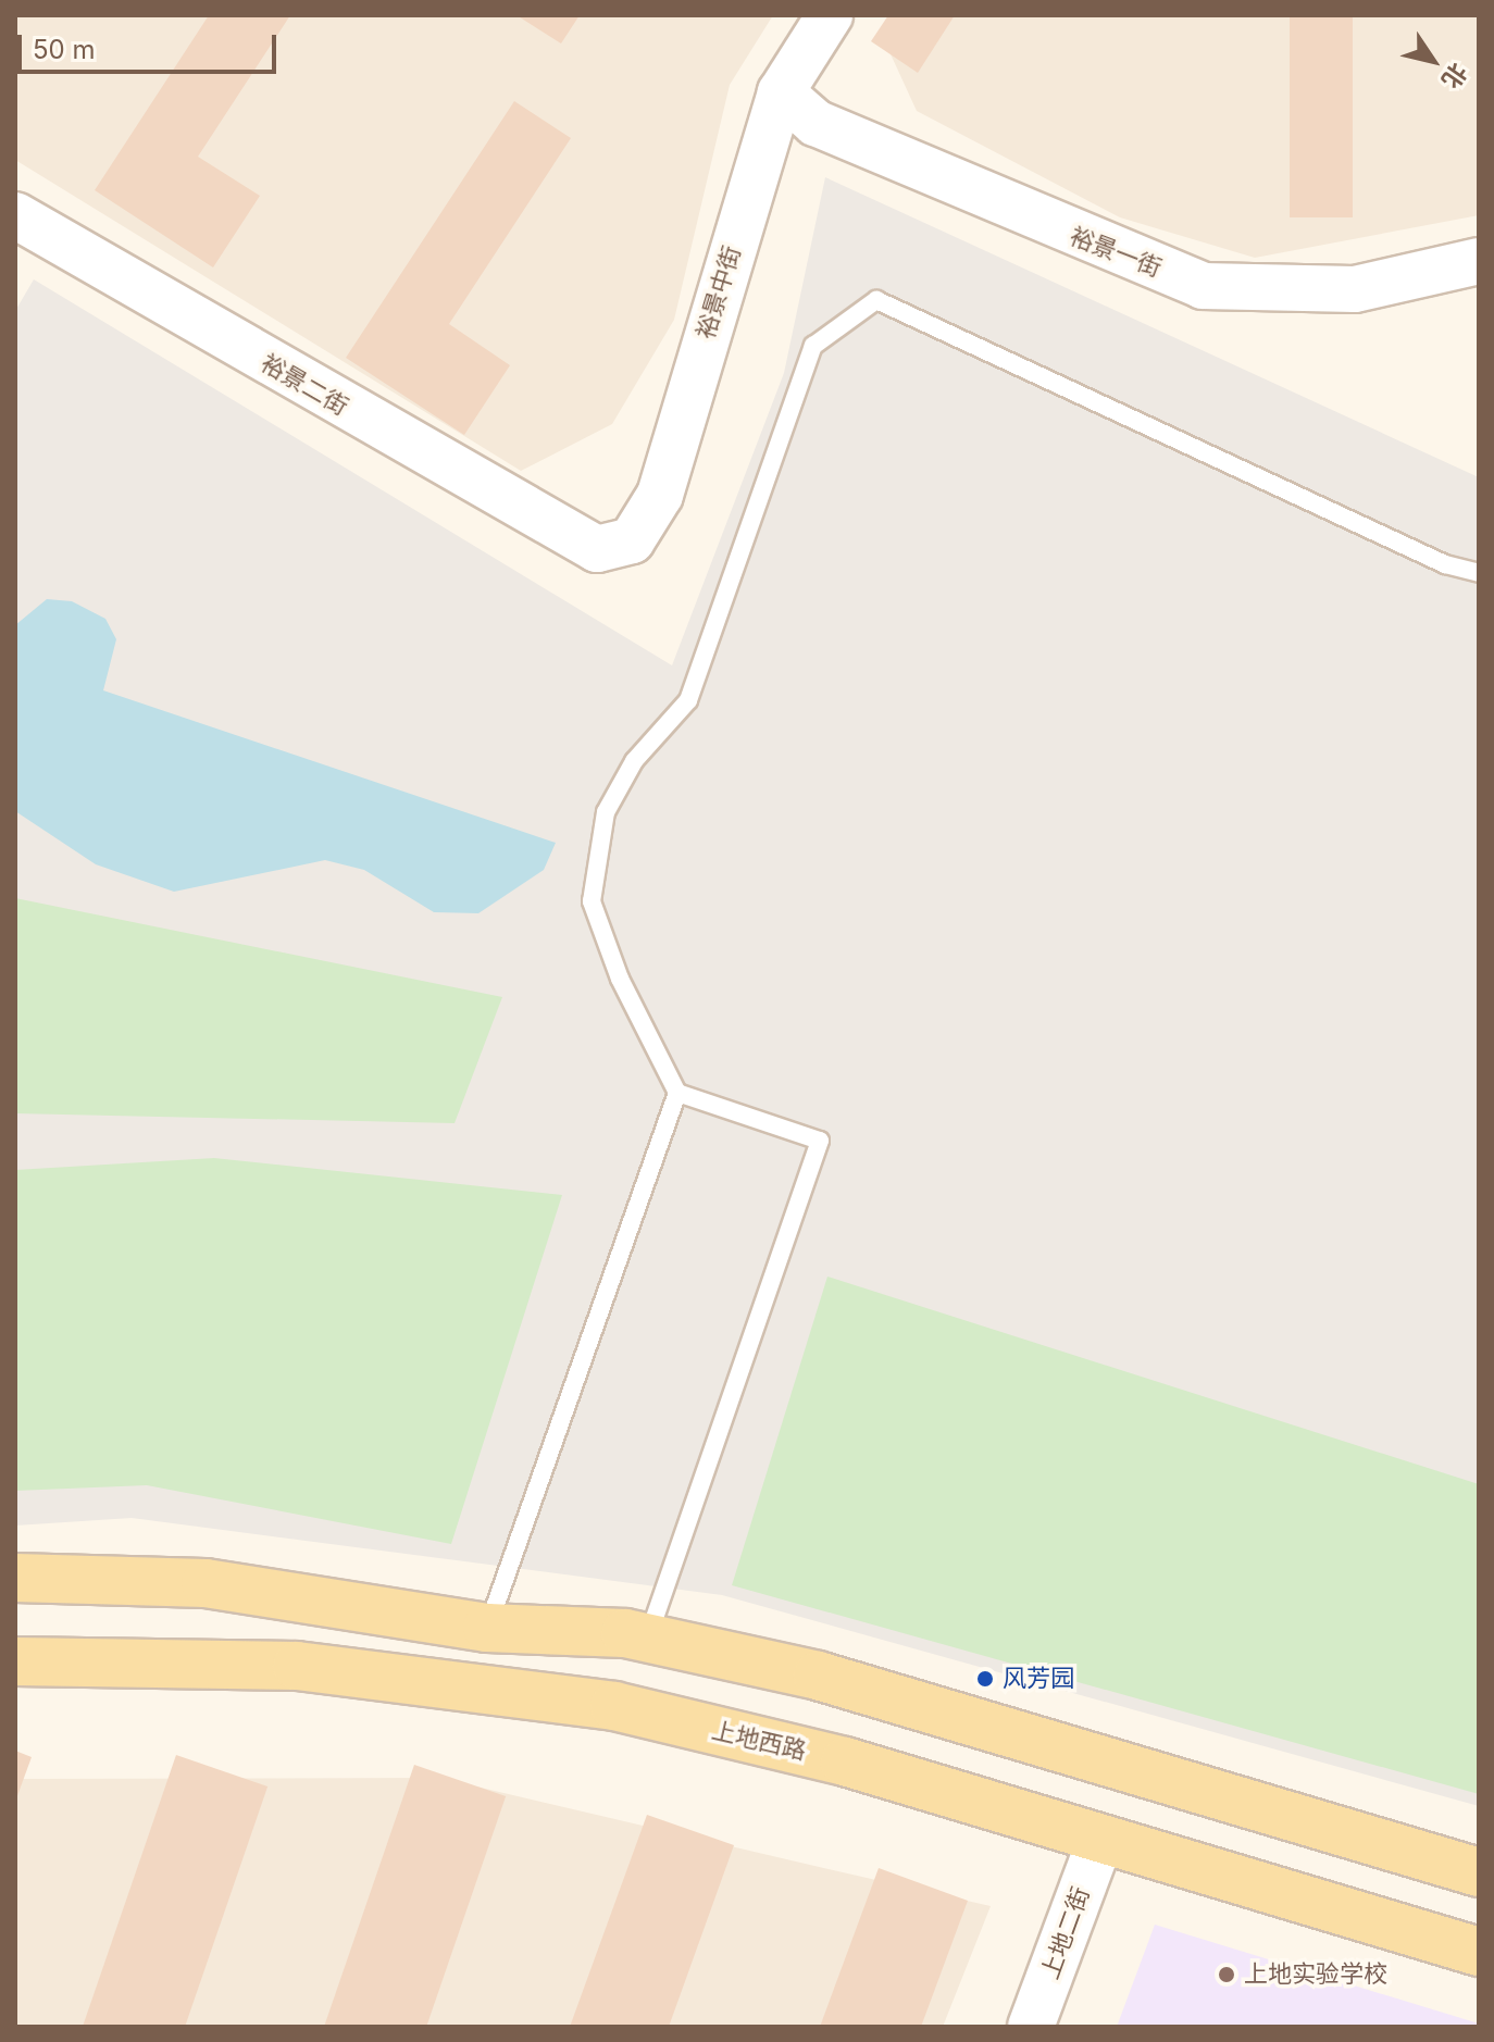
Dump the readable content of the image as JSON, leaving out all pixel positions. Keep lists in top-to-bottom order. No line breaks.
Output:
{"streets":{"main road":["上地西路"],"street":["裕景一街","裕景中街","裕景二街","上地二街"]},"crossings":[["裕景一街","裕景中街"],["裕景中街","裕景二街"],["上地西路","上地二街"]],"places":["风芳园","上地实验学校"],"scale_bar":"50 m","north":"bottom right"}
